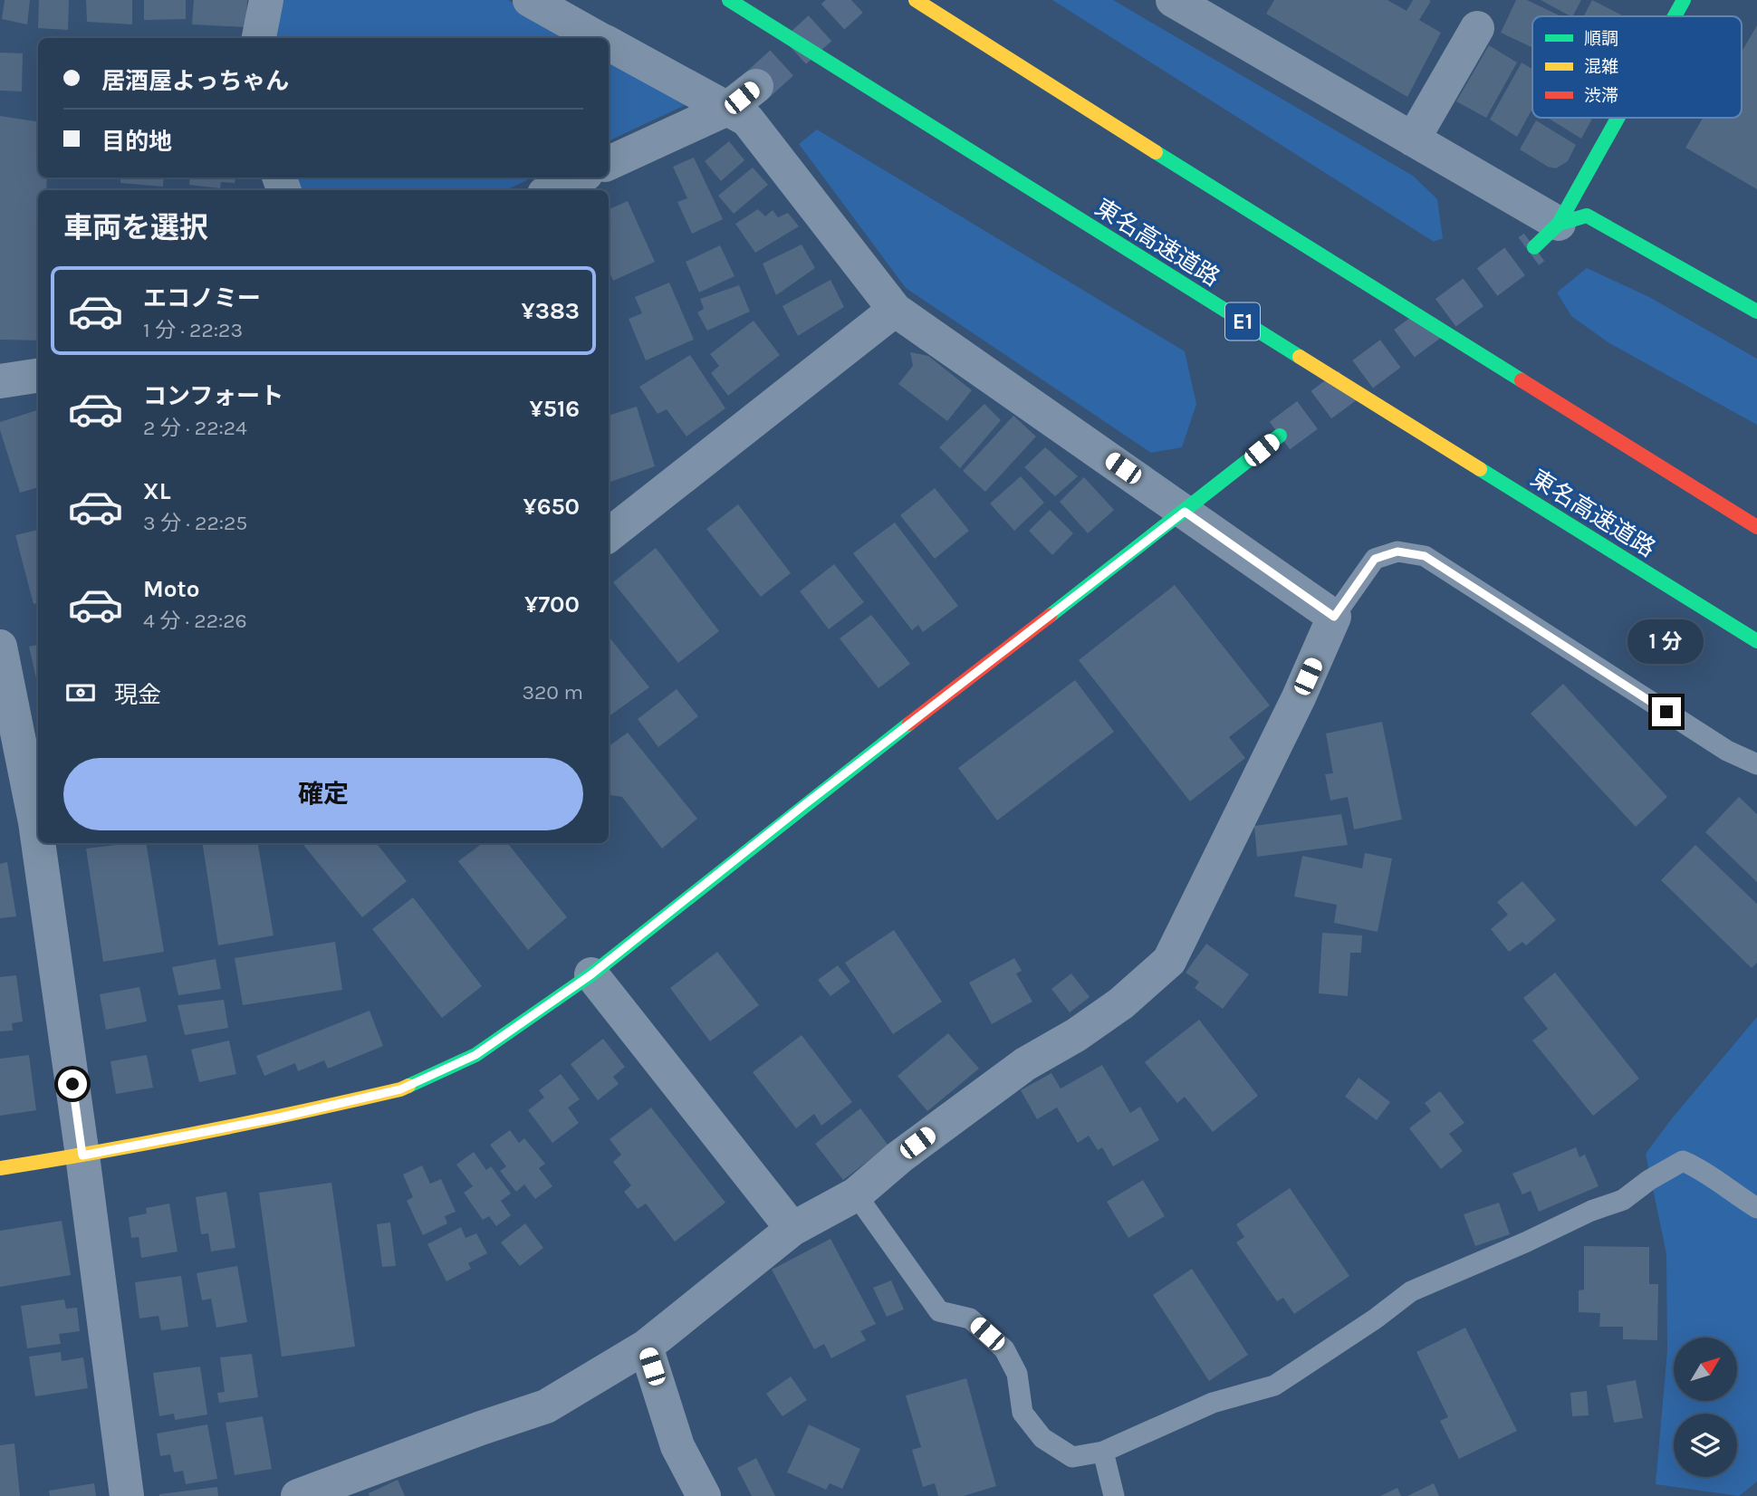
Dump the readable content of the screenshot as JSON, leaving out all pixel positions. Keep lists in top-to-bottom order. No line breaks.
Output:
{"streets":{"main road":["東名高速道路","E1"]},"legend":["順調","混雑","渋滞"],"north":"top right","page":{"banner":["居酒屋よっちゃん","目的地"],"heading":"車両を選択","list":[{"name":"エコノミー","note":"1 分 · 22:23","value":"¥383"},{"name":"コンフォート","note":"2 分 · 22:24","value":"¥516"},{"name":"XL","note":"3 分 · 22:25","value":"¥650"},{"name":"Moto","note":"4 分 · 22:26","value":"¥700"}],"bubble":"1 分","pay":["現金","320 m"],"buttons":"確定"}}
